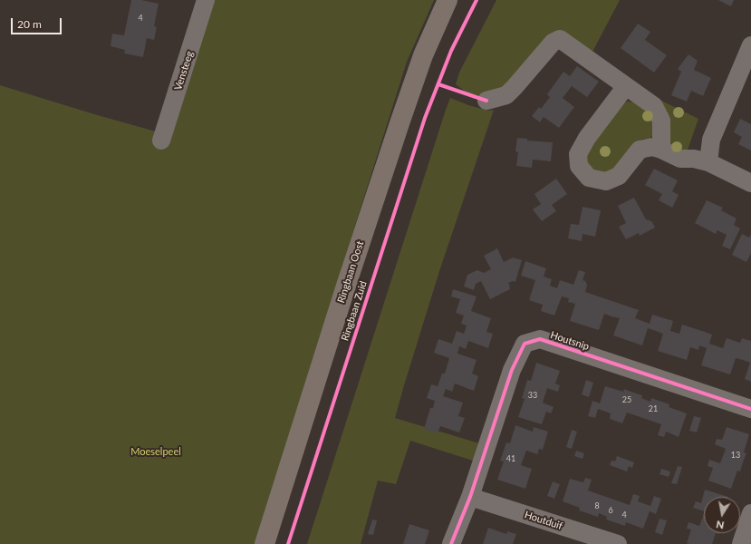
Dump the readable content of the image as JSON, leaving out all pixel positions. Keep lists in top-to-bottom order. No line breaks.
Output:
{"streets":{"main road":["Ringbaan Oost"],"street":["Vensteeg","Houtsnip","Houtduif"],"cycle path":["Ringbaan Zuid"]},"crossings":[["Houtsnip","Houtduif"]],"parks":["Moeselpeel"],"house_numbers":["4","33","25","21","13","41","8","6","4"],"scale_bar":"20 m","north":"bottom"}
